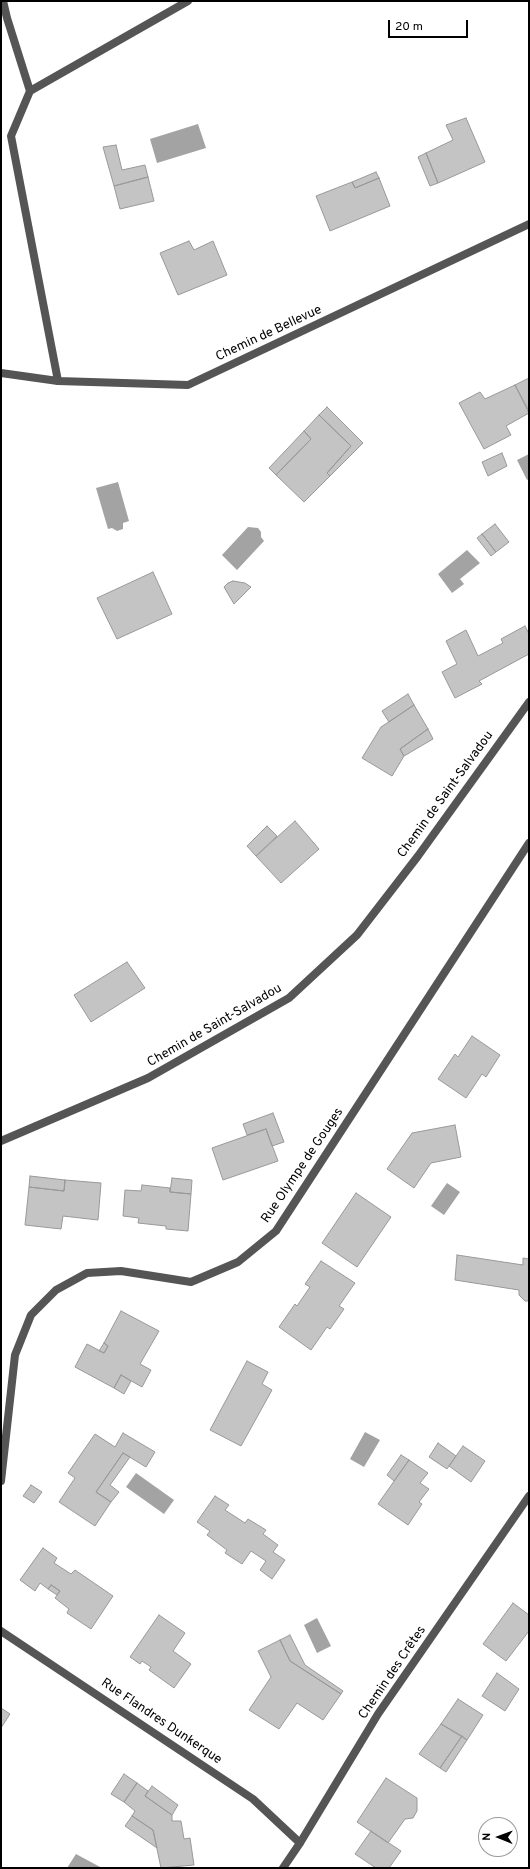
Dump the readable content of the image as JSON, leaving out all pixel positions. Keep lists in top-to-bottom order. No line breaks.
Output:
{"streets":{"street":["Chemin de Bellevue","Chemin de Saint-Salvadou","Rue Olympe de Gouges","Chemin des Crêtes","Rue Flandres Dunkerque"]},"crossings":[["Chemin des Crêtes","Rue Flandres Dunkerque"]],"scale_bar":"20 m","north":"left"}
